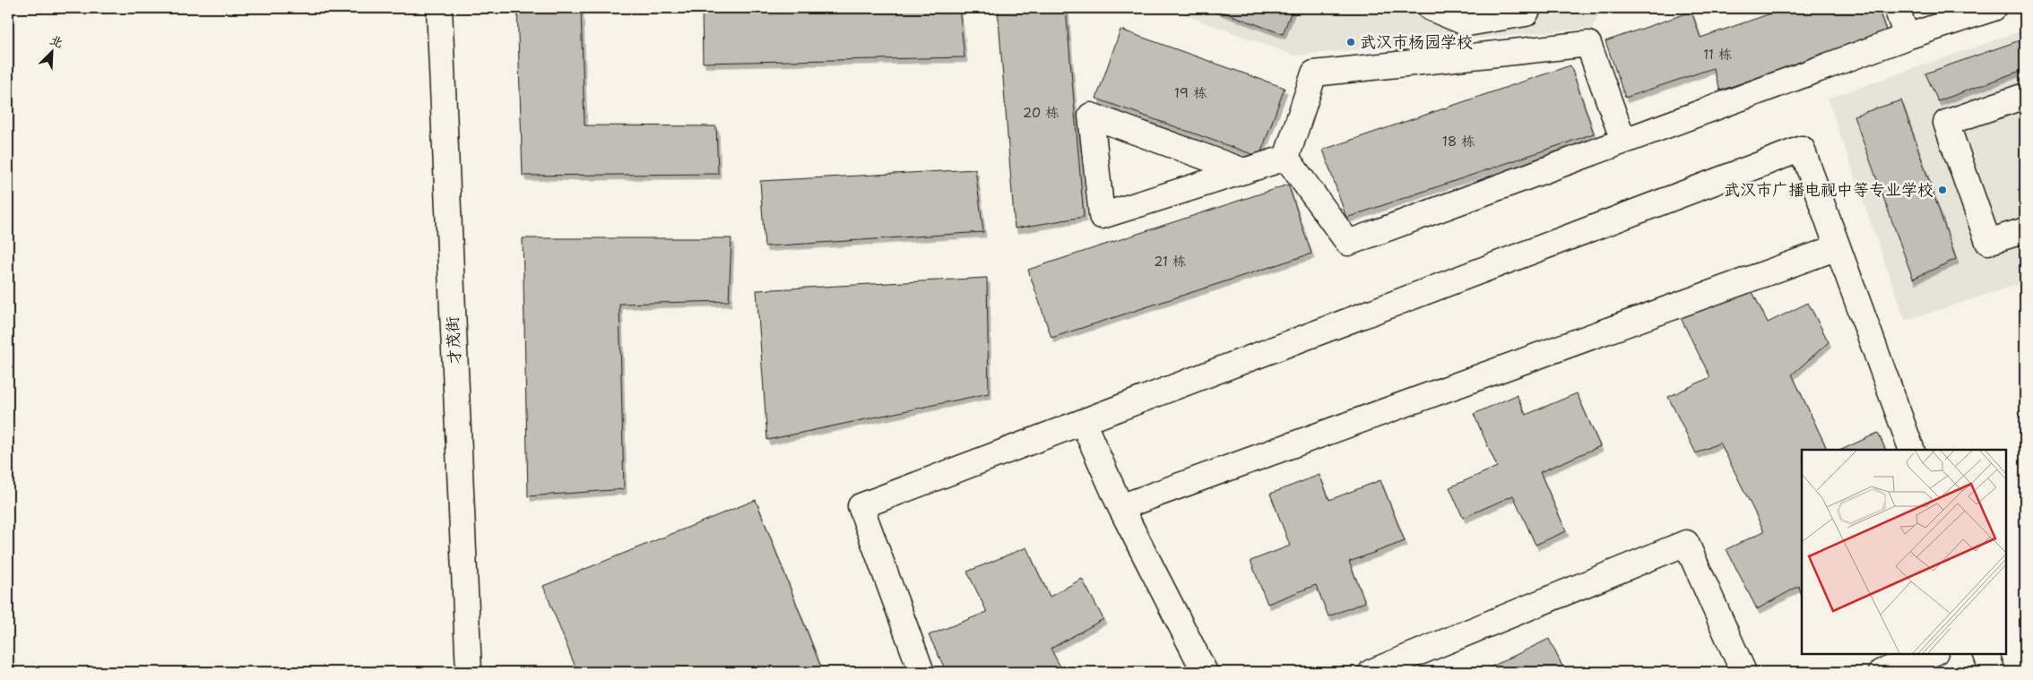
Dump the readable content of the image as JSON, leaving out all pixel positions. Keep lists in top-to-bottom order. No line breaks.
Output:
{"streets":{"street":["才茂街"]},"places":["武汉市杨园学校","武汉市广播电视中等专业学校"],"house_numbers":["11 栋","19 栋","20 栋","18 栋","21 栋"],"north":"top right"}
